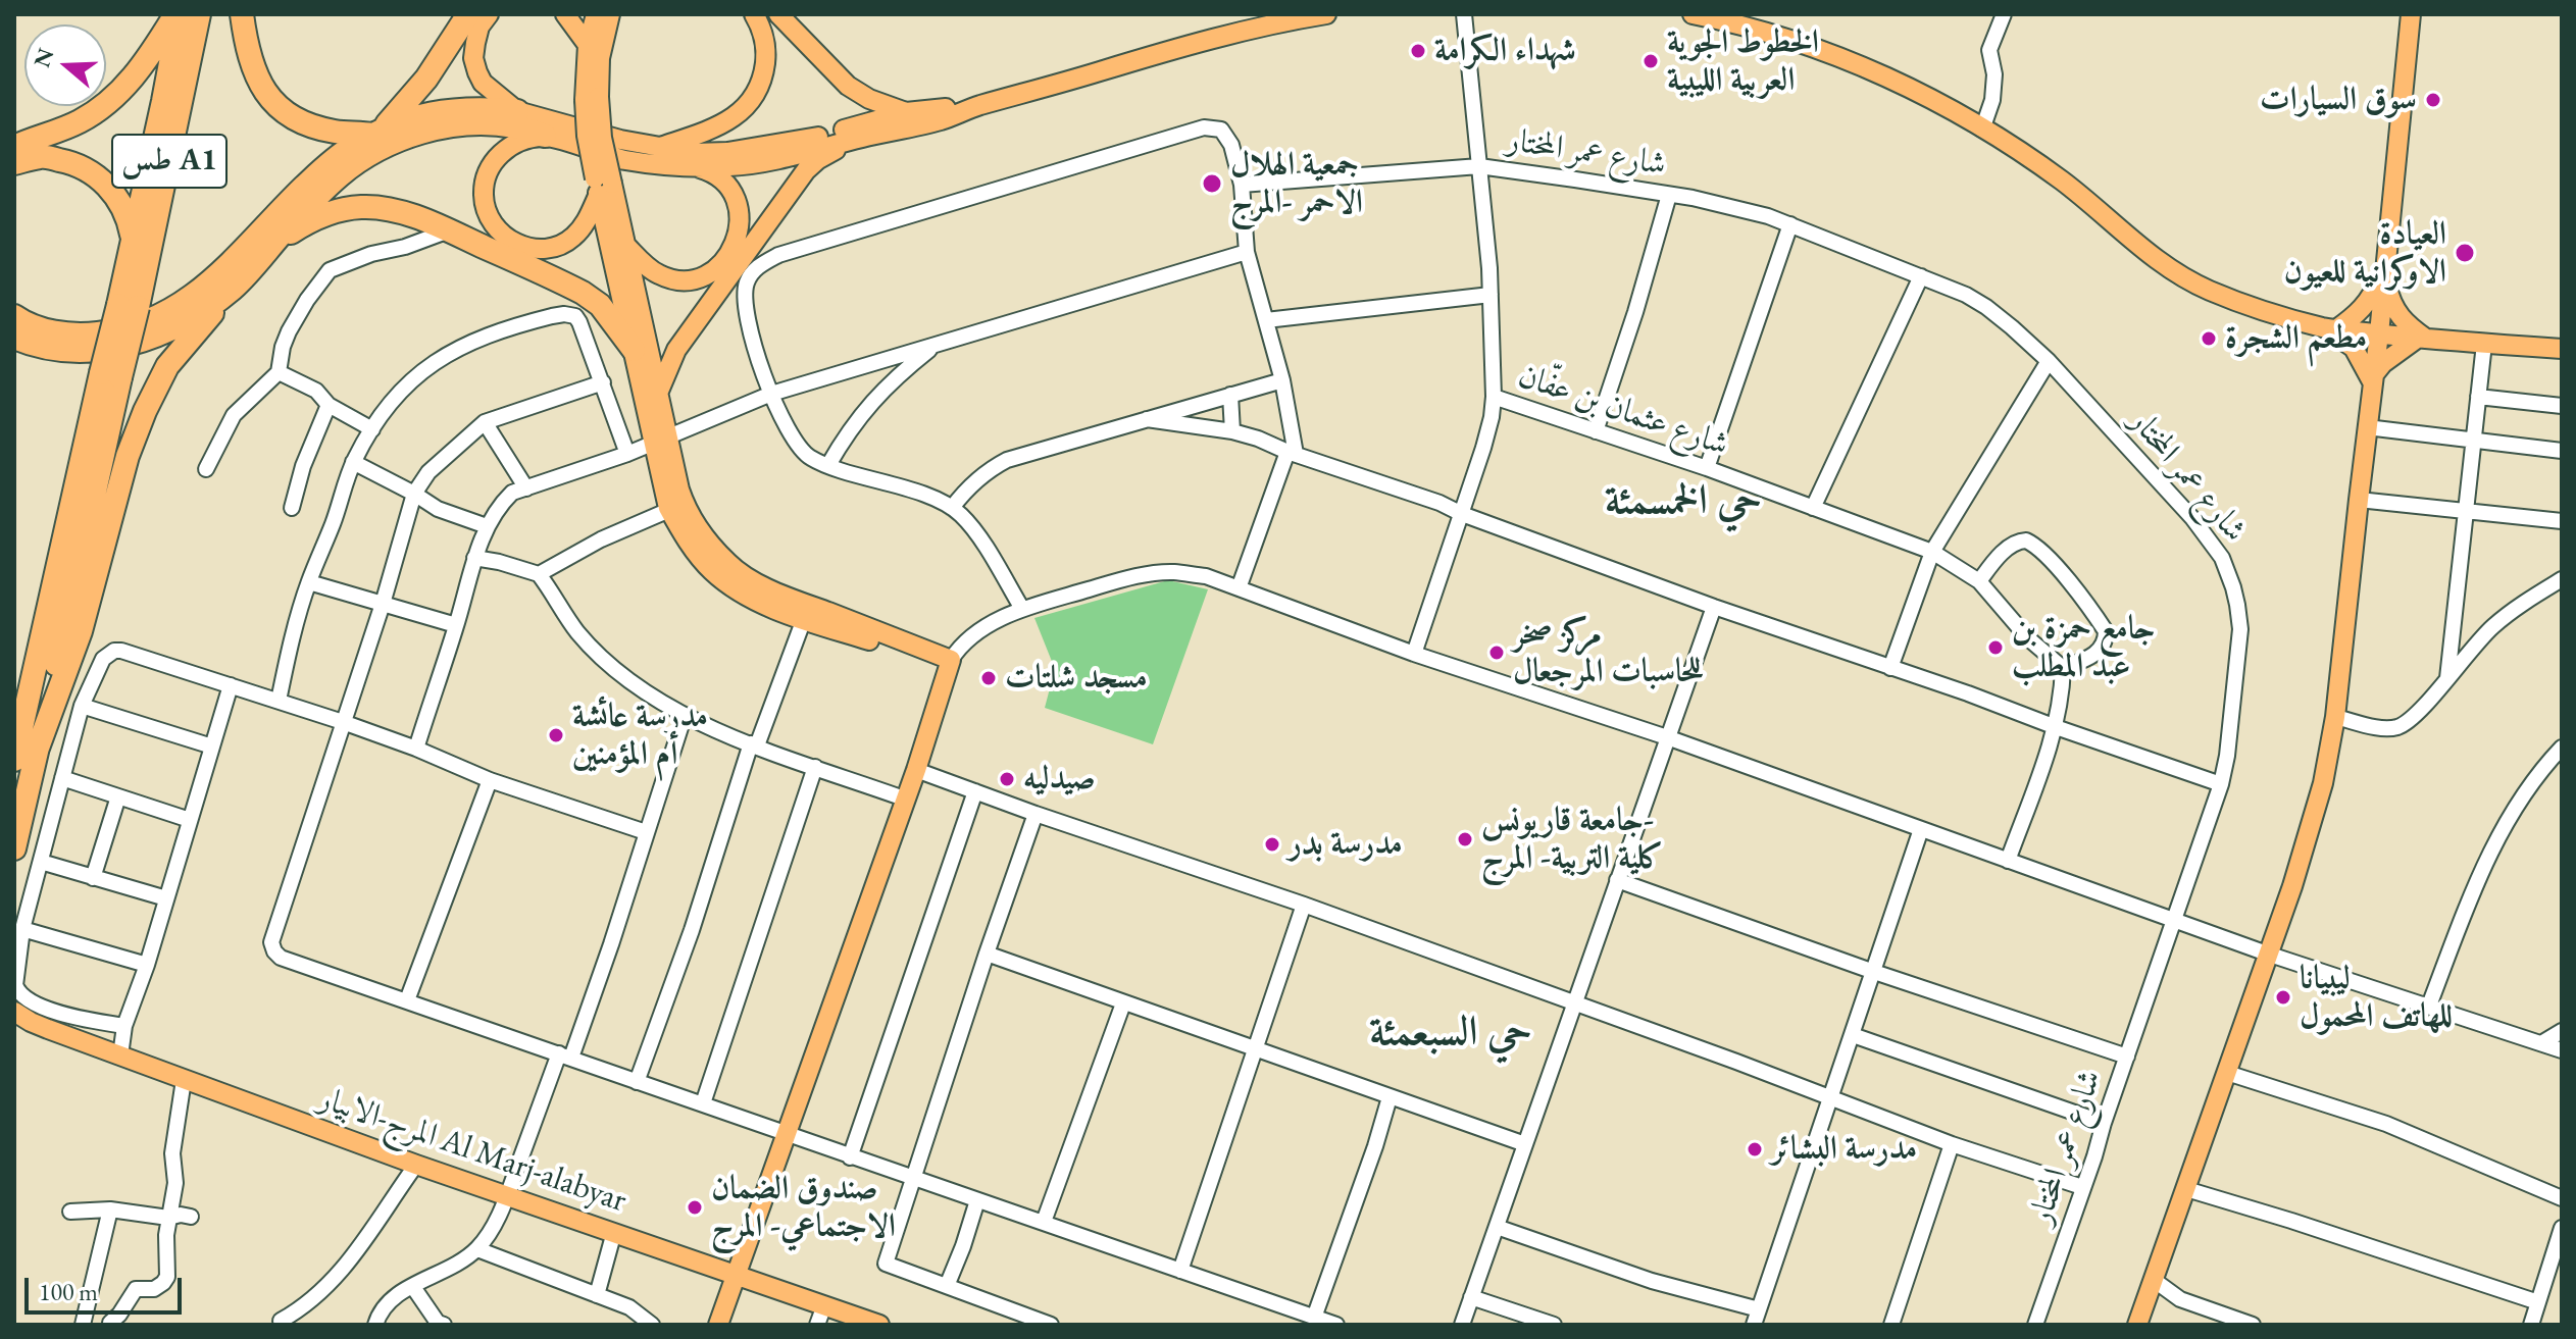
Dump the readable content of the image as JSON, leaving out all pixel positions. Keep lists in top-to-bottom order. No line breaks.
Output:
{"streets":{"highway":["طس A1"],"main road":["المرج-الابيار Al Marj-alabyar"],"street":["شارع عمر المختار","شارع عثمان بن عفّان"]},"districts":["حي الخمسمئة","حي السبعمئة"],"places":["شهداء الكرامة","الخطوط الجوية العربية الليبية","سوق السيارات","جمعية الهلال الاحمر -المرج","العيادة الاوكرانية للعيون","مطعم الشجرة","جامع حمزة بن عبد المطلب","مركز صخر للحاسبات المرجعال","مسجد شلتات","مدرسة عائشة أم المؤمنين","صيدليه","جامعة قاريونس- كلية التربية- المرج","مدرسة بدر","ليبيانا للهاتف المحمول","مدرسة البشائر","صندوق الضمان الاجتماعي- المرج"],"scale_bar":"100 m","north":"left"}
